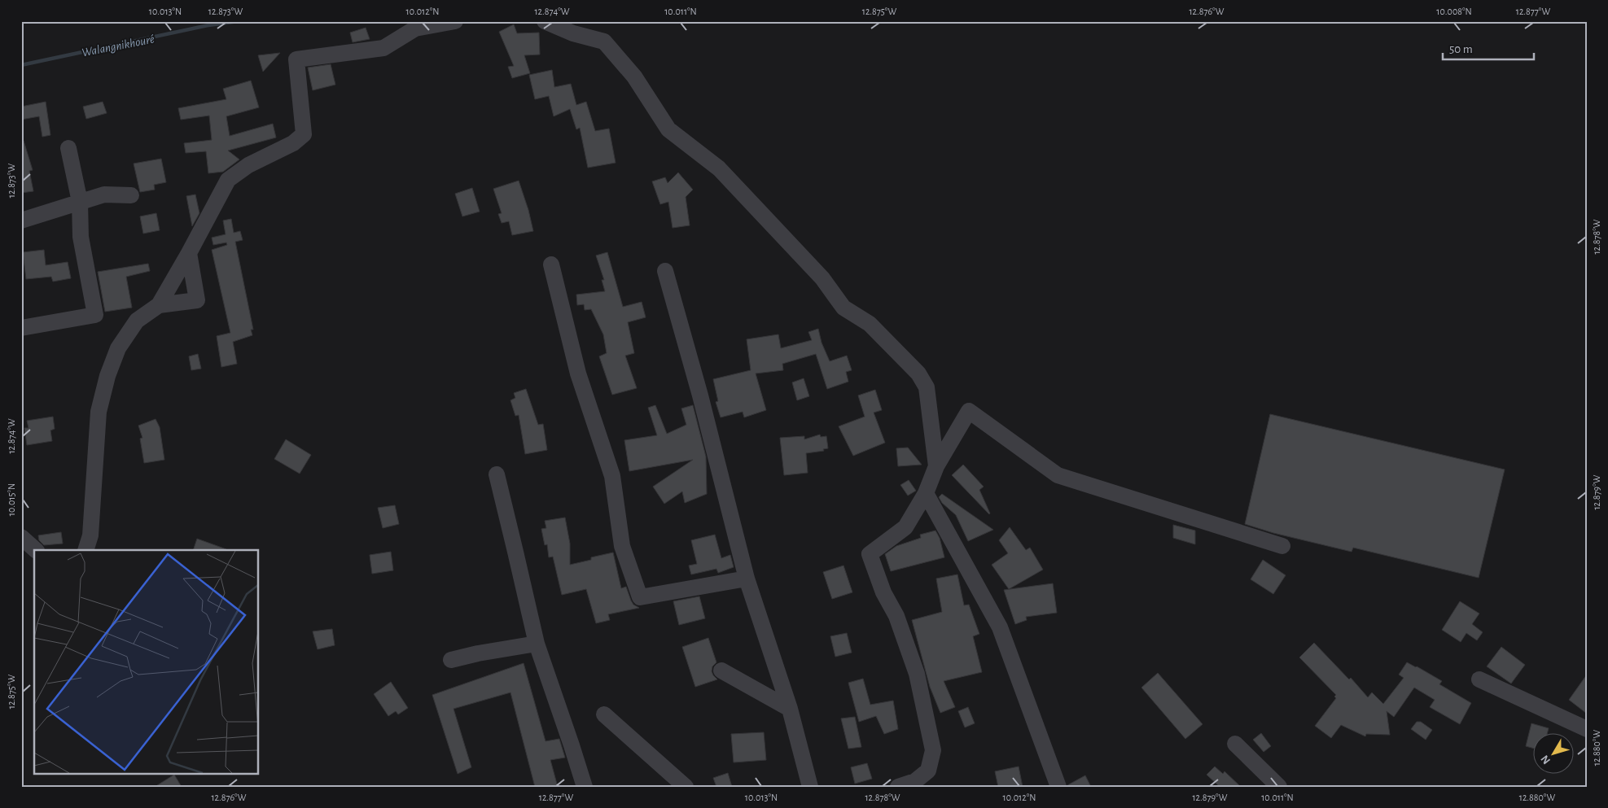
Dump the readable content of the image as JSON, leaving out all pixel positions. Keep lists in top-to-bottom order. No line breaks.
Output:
{"water":["Walangnikhouré"],"scale_bar":"50 m","north":"bottom left","coordinates":["10.013°N","12.873°W","10.012°N","12.874°W","10.011°N","12.875°W","12.876°W","10.008°N","12.877°W","12.878°W","12.879°W","10.015°N","12.880°W"]}
